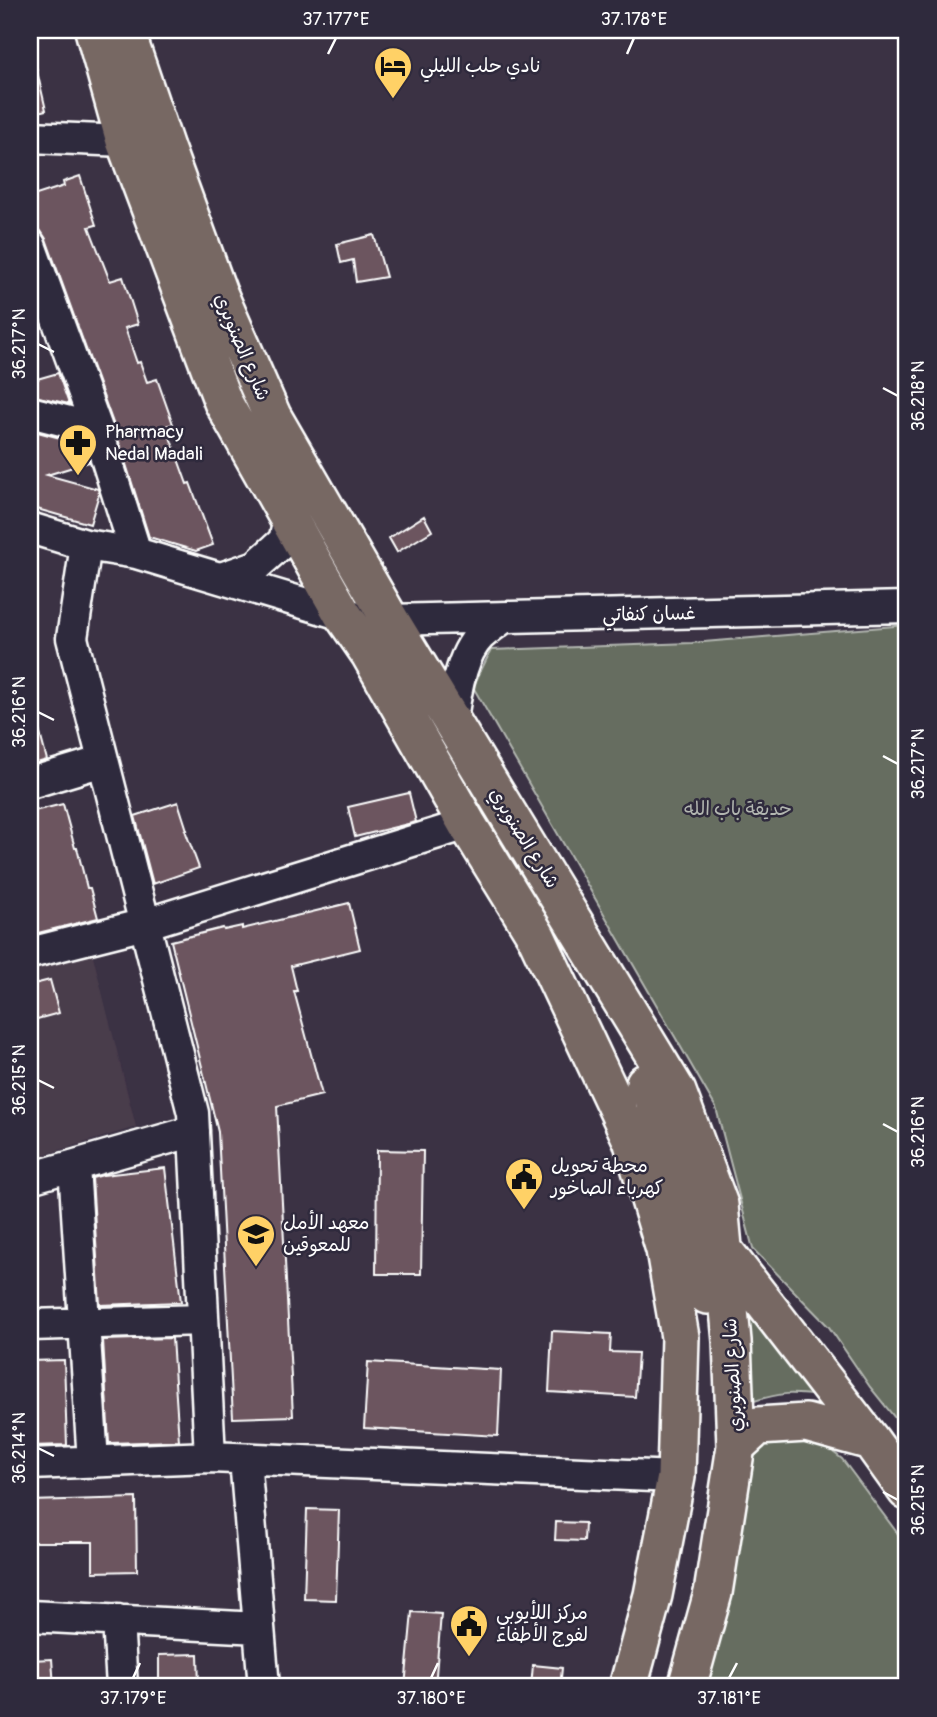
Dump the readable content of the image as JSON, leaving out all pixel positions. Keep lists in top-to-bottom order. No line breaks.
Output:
{"streets":{"main road":["شارع الصنوبري"],"street":["غسان كنفاتي"]},"crossings":[["شارع الصنوبري","غسان كنفاتي"]],"parks":["حديقة باب الله"],"places":{"hotel":["نادي حلب الليلي"],"pharmacy":["Pharmacy Nedal Madali"],"public building":["محطة تحويل كهرباء الصاخور","مركز اللأيوبي لفوج الأطفاء"],"school or university":["معهد الأمل للمعوقين"]},"coordinates":["37.177°E","37.178°E","36.217°N","36.218°N","36.216°N","36.215°N","36.214°N","37.179°E","37.180°E","37.181°E"]}
